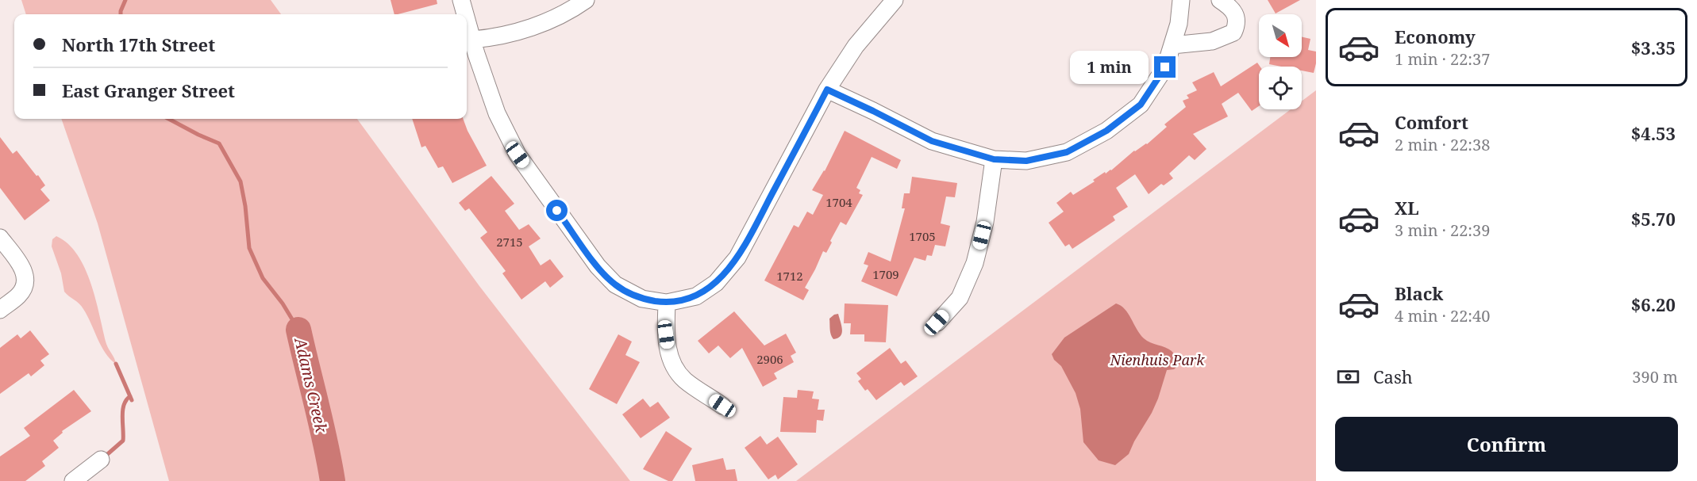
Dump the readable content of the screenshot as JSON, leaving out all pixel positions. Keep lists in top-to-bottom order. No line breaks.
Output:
{"water":["Adams Creek"],"parks":["Nienhuis Park"],"house_numbers":["1704","1705","2715","1709","1712","2906"],"north":"bottom right","page":{"list":[{"name":"Economy","note":"1 min · 22:37","value":"$3.35"},{"name":"Comfort","note":"2 min · 22:38","value":"$4.53"},{"name":"XL","note":"3 min · 22:39","value":"$5.70"},{"name":"Black","note":"4 min · 22:40","value":"$6.20"}],"banner":["North 17th Street","East Granger Street"],"bubble":"1 min","pay":["Cash","390 m"],"buttons":"Confirm"}}
